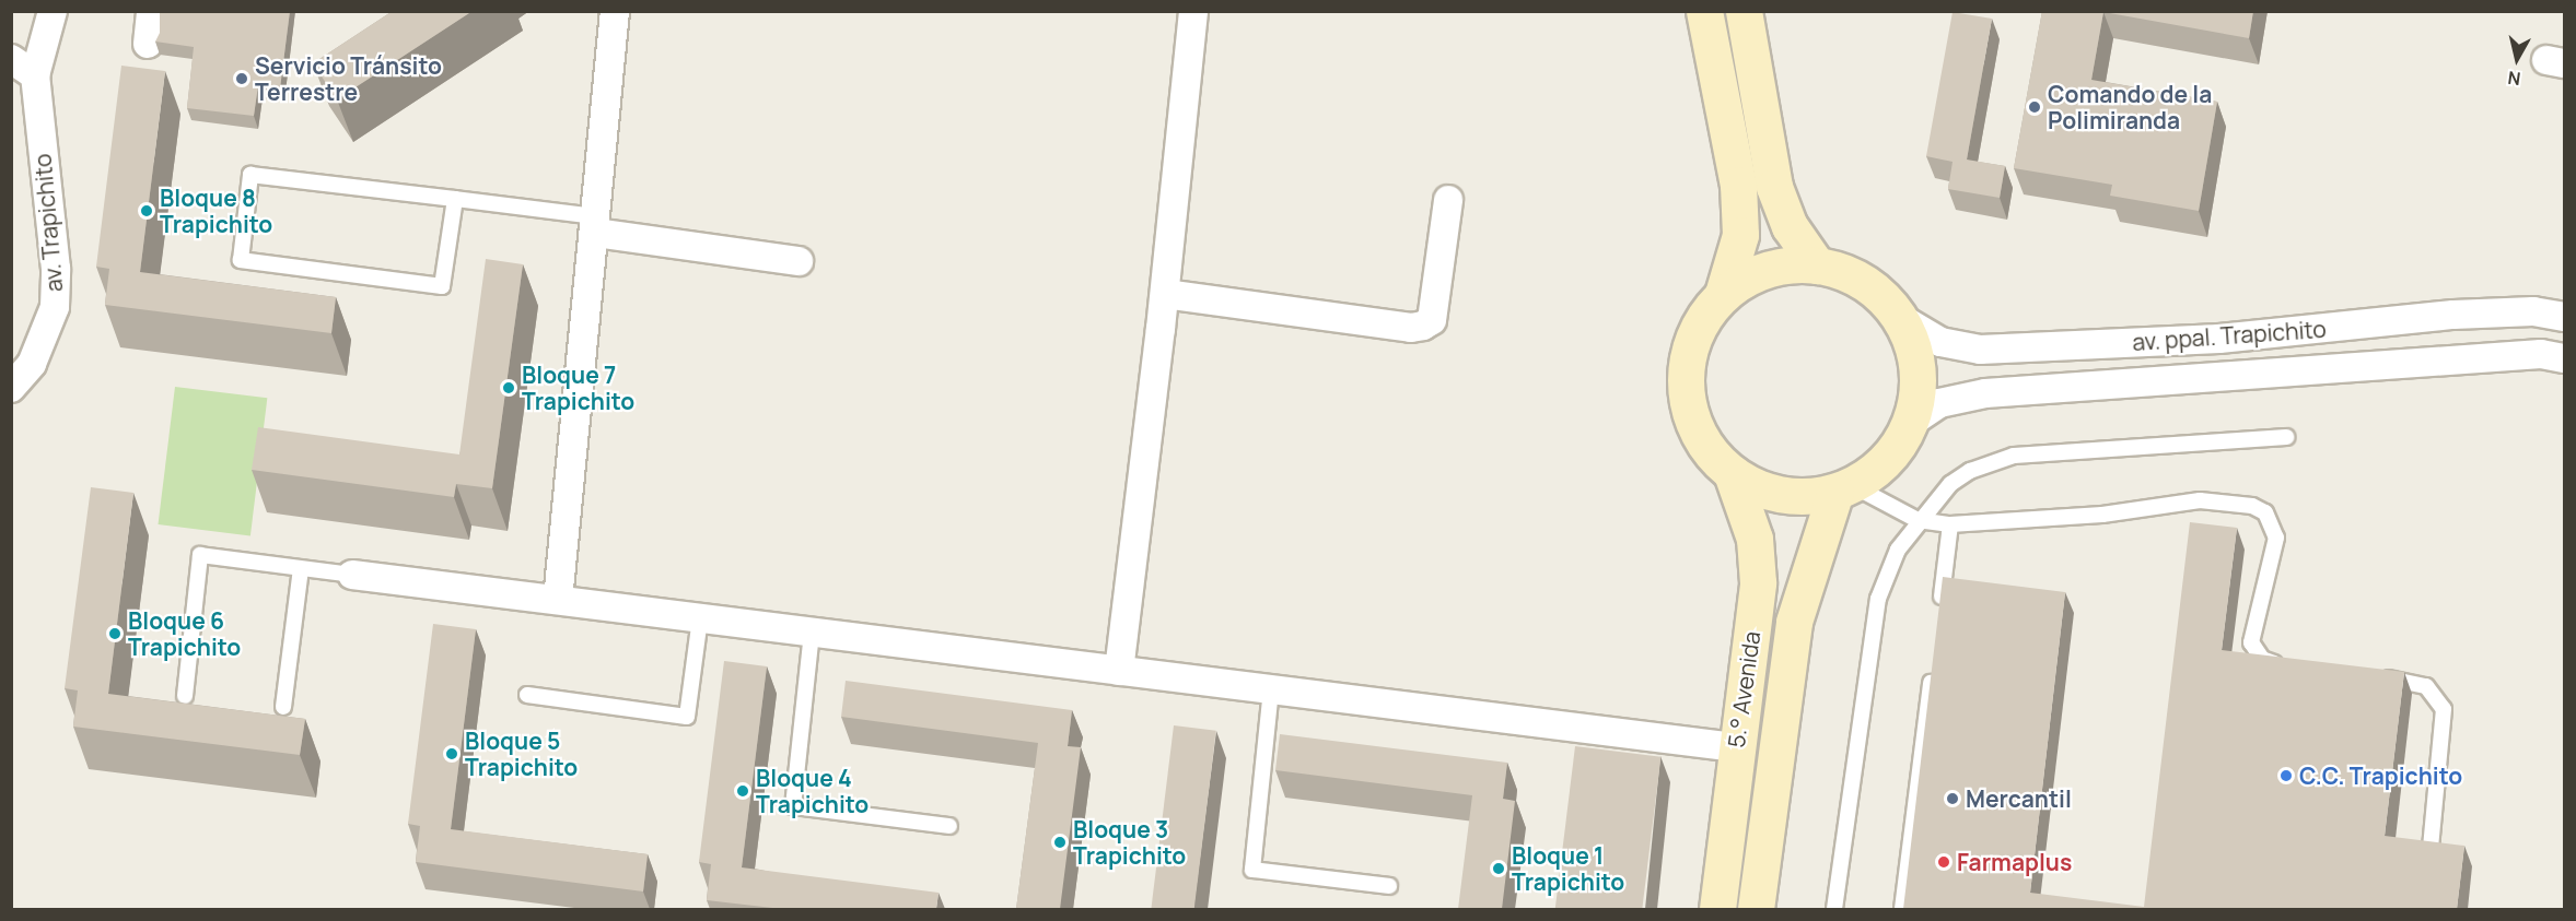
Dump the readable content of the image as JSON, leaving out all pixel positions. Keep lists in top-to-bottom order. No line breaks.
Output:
{"streets":{"street":["av. Trapichito","av. ppal. Trapichito","5.° Avenida"]},"crossings":[["av. ppal. Trapichito","5.° Avenida"]],"places":["Servicio Tránsito Terrestre","Comando de la Polimiranda","Bloque 8 Trapichito","Bloque 7 Trapichito","Bloque 6 Trapichito","Bloque 5 Trapichito","C.C. Trapichito","Bloque 4 Trapichito","Mercantil","Bloque 3 Trapichito","Farmaplus","Bloque 1 Trapichito"],"north":"bottom"}
